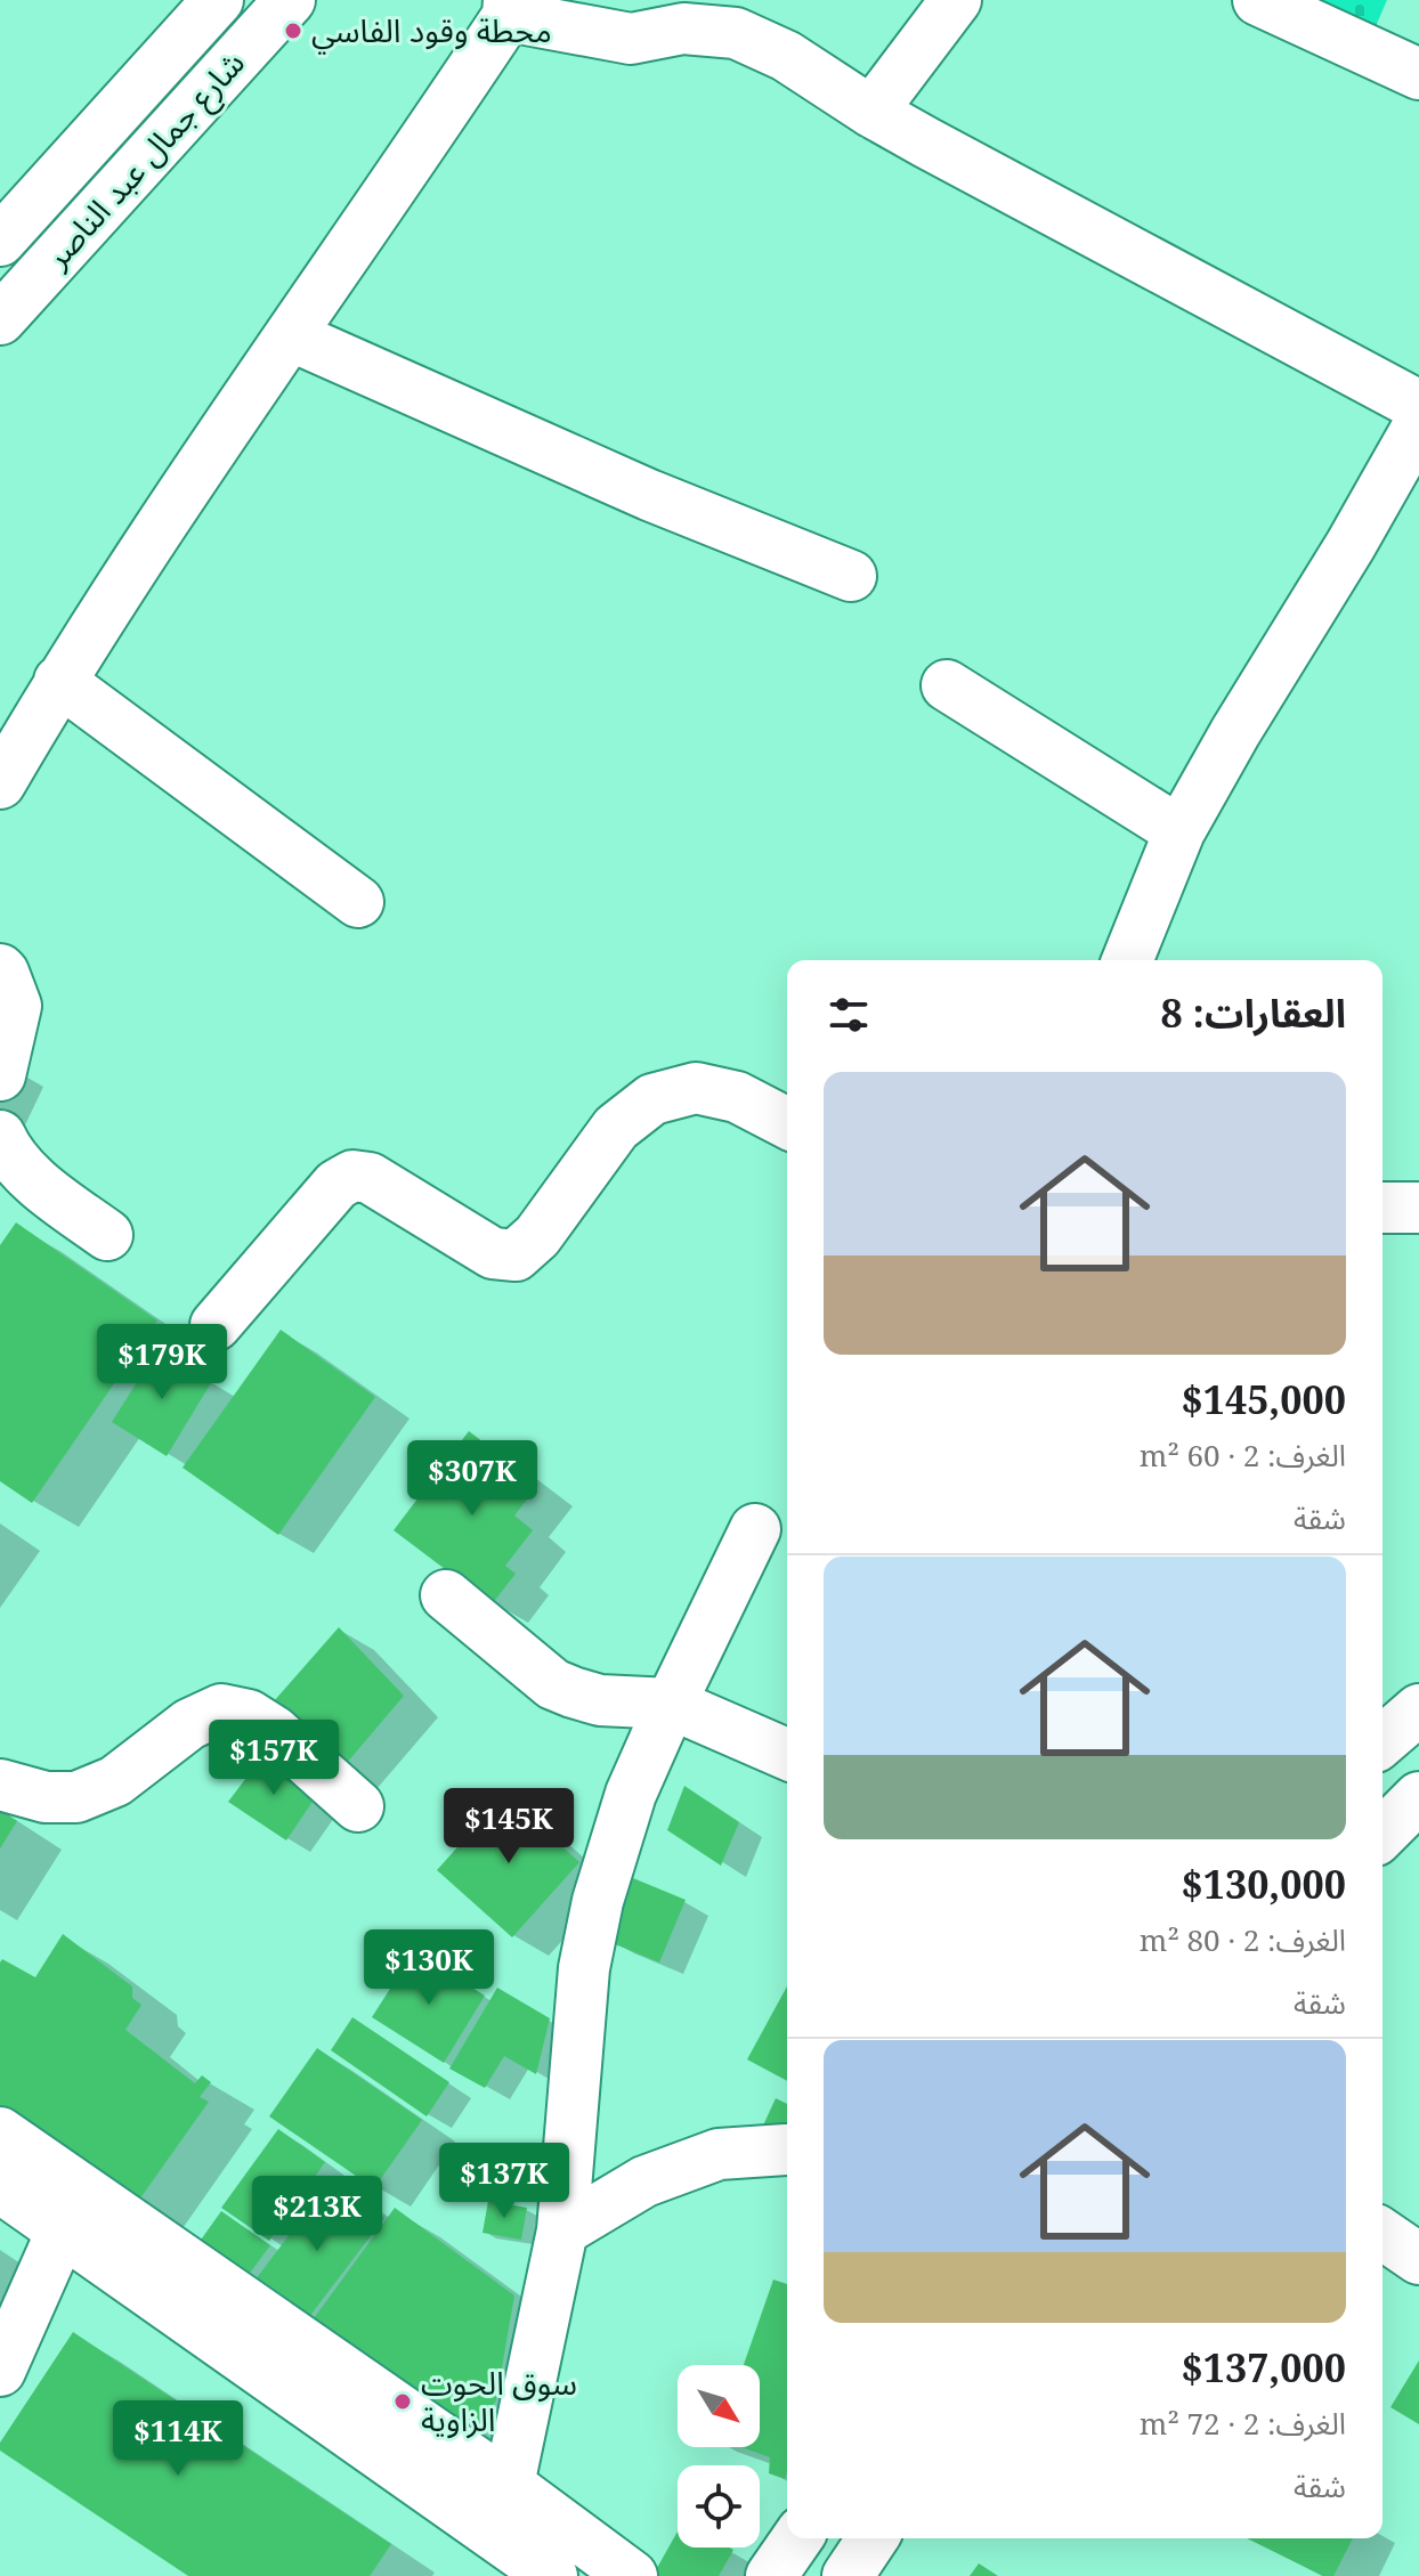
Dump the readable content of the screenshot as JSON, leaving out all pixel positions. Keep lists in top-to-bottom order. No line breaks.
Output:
{"streets":{"street":["شارع جمال عبد الناصر"]},"places":["محطة وقود الفاسي","سوق الحوت الزاوية"],"north":"bottom right","page":{"heading":"العقارات: 8","list":[{"name":"$145,000","note":"الغرف: 2 · 60 m² · شقة"},{"name":"$130,000","note":"الغرف: 2 · 80 m² · شقة"},{"name":"$137,000","note":"الغرف: 2 · 72 m² · شقة"}],"price":["$179K","$307K","$157K","$145K","$130K","$137K","$213K","$114K"]}}
